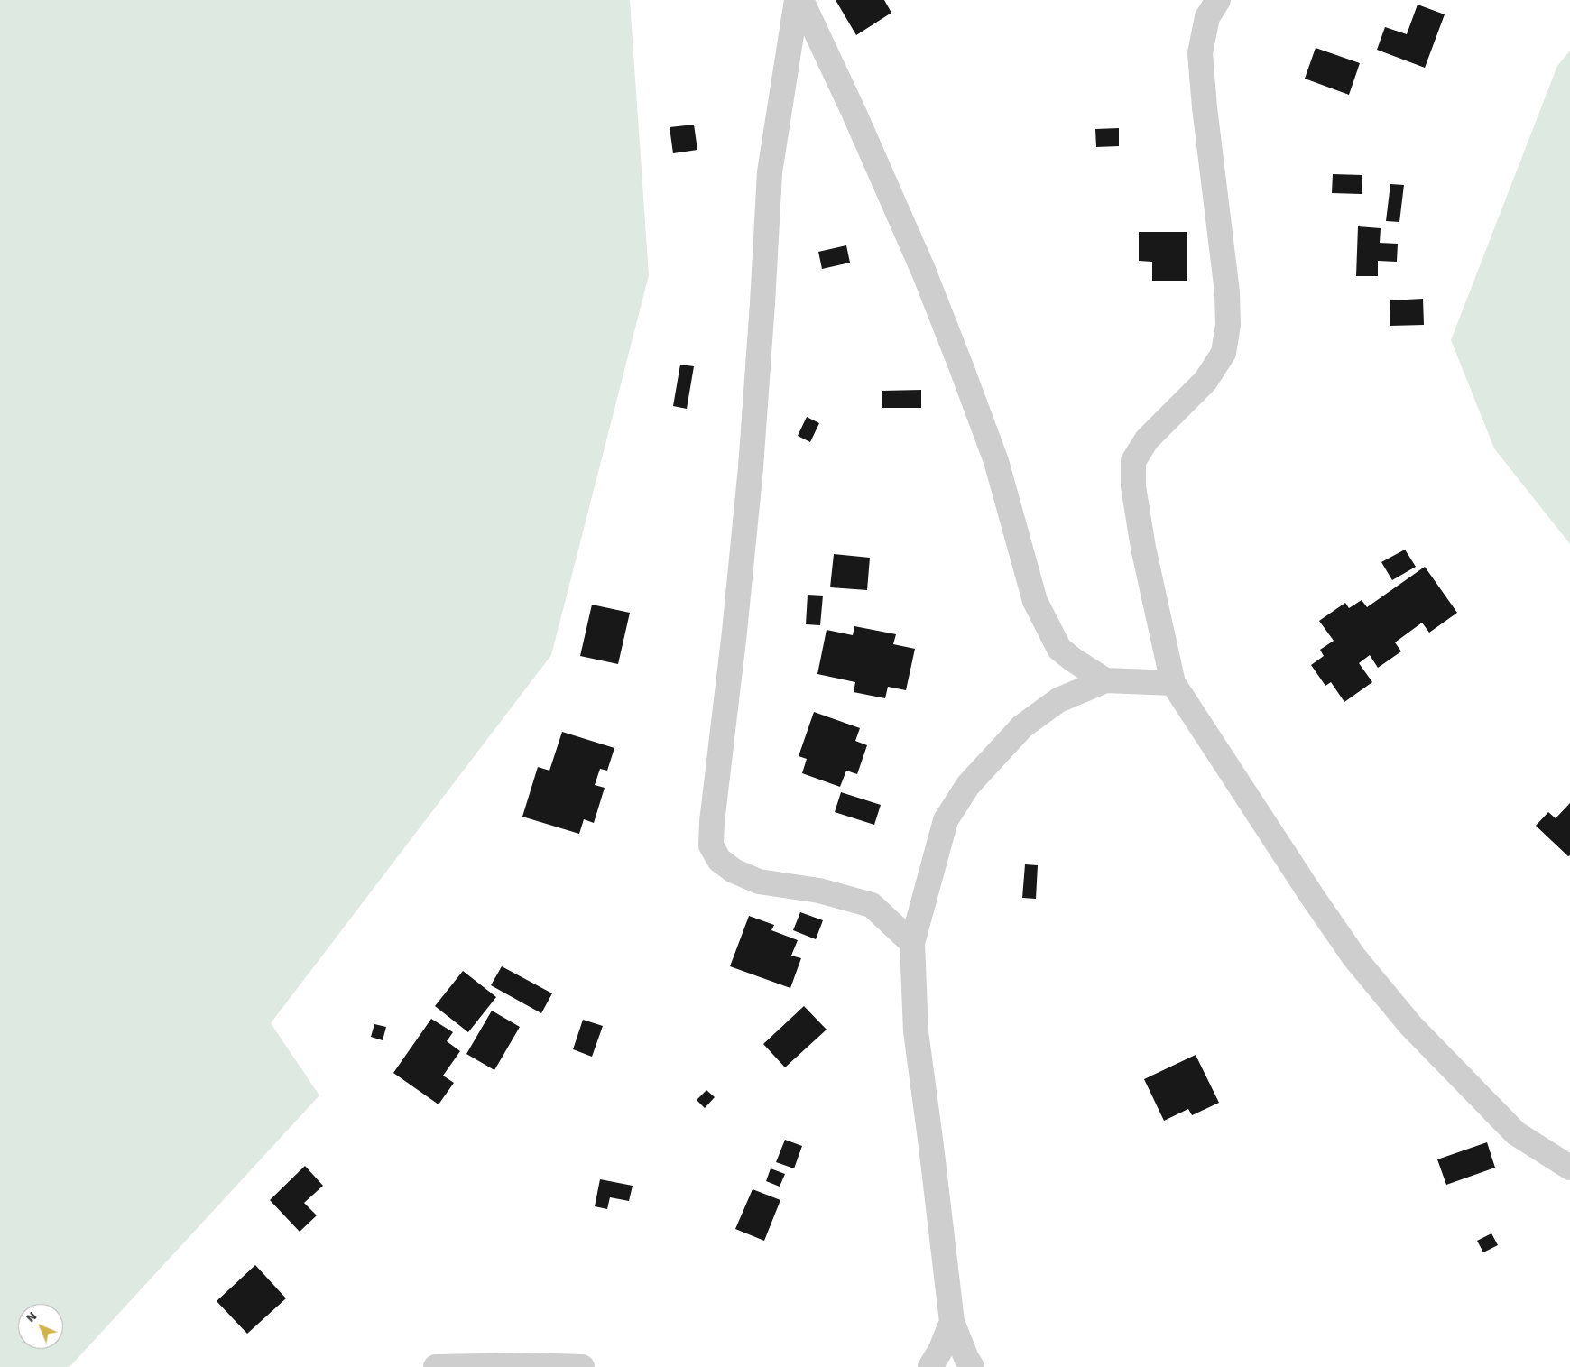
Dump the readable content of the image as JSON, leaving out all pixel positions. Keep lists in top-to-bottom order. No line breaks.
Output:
{"north":"top left"}
